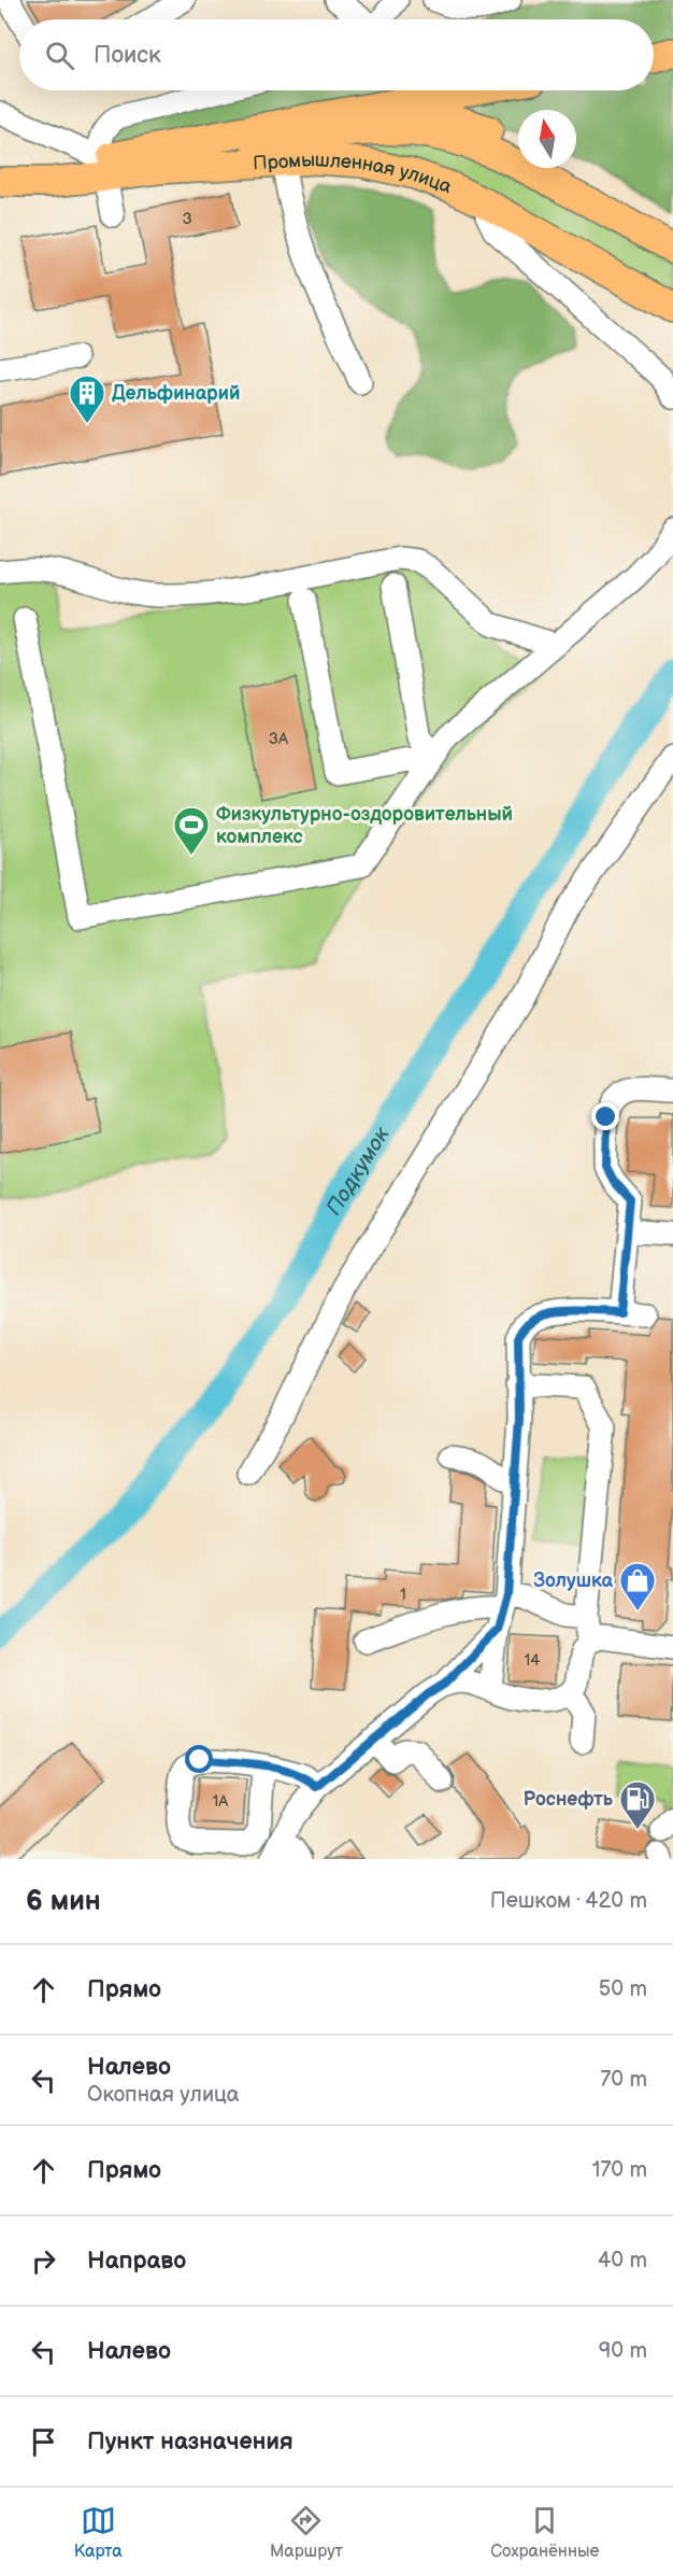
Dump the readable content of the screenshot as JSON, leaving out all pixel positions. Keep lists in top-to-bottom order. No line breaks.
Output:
{"streets":{"main road":["Промышленная улица"]},"water":["Подкумок"],"places":{"building":["Дельфинарий"],"sports":["Физкультурно-оздоровительный комплекс"],"shop":["Золушка"],"fuel station":["Роснефть"]},"house_numbers":["3","3А","1","14","1А"],"north":"top","page":{"search":"Поиск","heading":["6 мин","Пешком · 420 m"],"list":[["Прямо","50 m"],["Налево","Окопная улица","70 m"],["Прямо","170 m"],["Направо","40 m"],["Налево","90 m"],"Пункт назначения"],"nav":["Карта","Маршрут","Сохранённые"]}}
